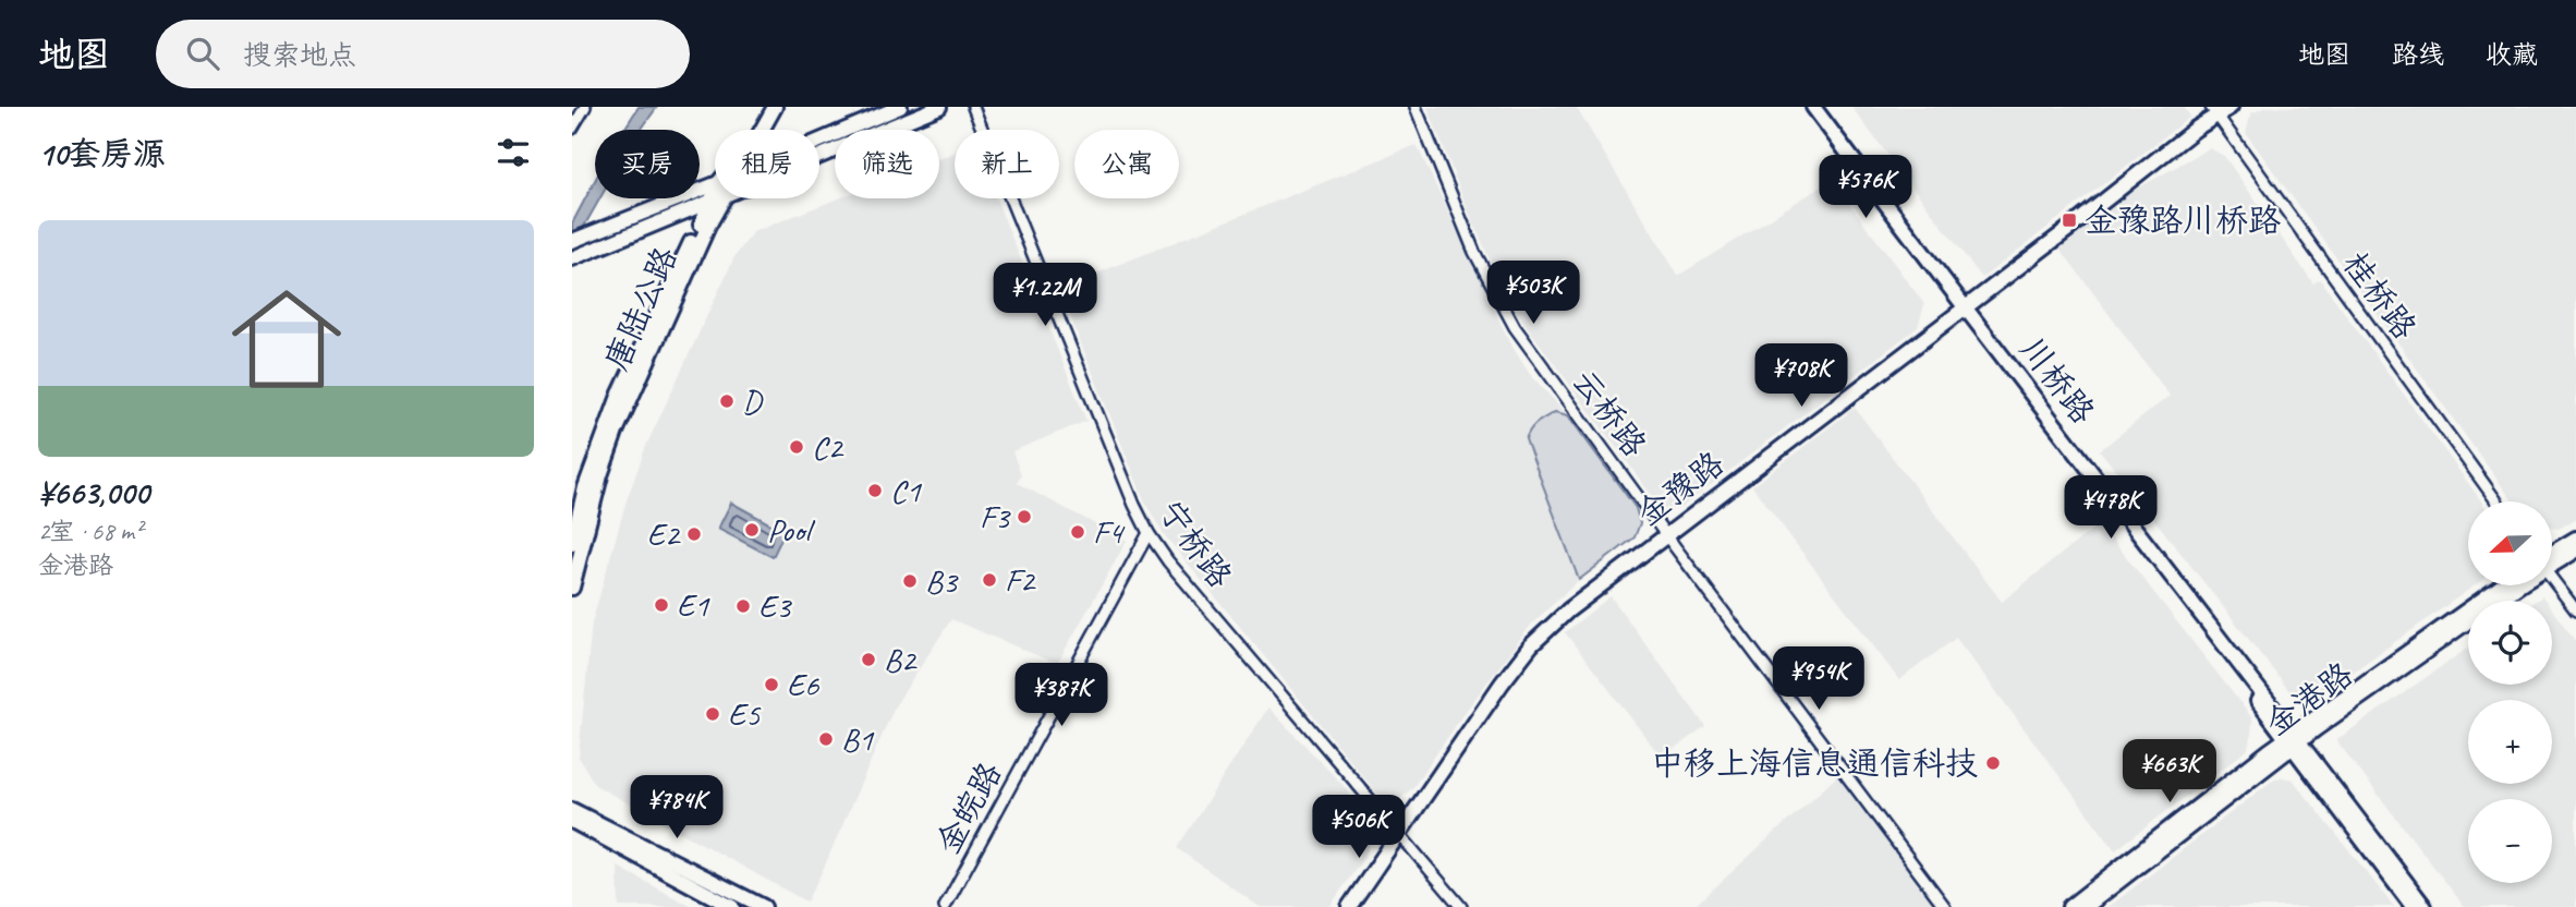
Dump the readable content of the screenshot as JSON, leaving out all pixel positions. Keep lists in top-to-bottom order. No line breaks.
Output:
{"streets":{"street":["桂桥路","唐陆公路","川桥路","云桥路","金豫路","宁桥路","金港路","金皖路"]},"crossings":[["桂桥路","金豫路"],["川桥路","金豫路"],["川桥路","金港路"],["云桥路","金豫路"],["金豫路","宁桥路"],["宁桥路","金皖路"]],"places":{"transit":["金豫路川桥路"],"other":["D","C2","C1","F3","Pool","F4","E2","F2","B3","E1","E3","B2","E6","E5","B1","中移上海信息通信科技"]},"north":"left","page":{"header":"地图","search":"搜索地点","nav":["地图","路线","收藏"],"heading":"10套房源","chip":["买房","租房","筛选","新上","公寓"],"price":["¥576K","¥503K","¥1.22M","¥708K","¥478K","¥954K","¥387K","¥663K","¥784K","¥506K"],"list":[{"name":"¥663,000","note":"2室 · 68 m² · 金港路"}],"map_buttons":["+","−"]}}
